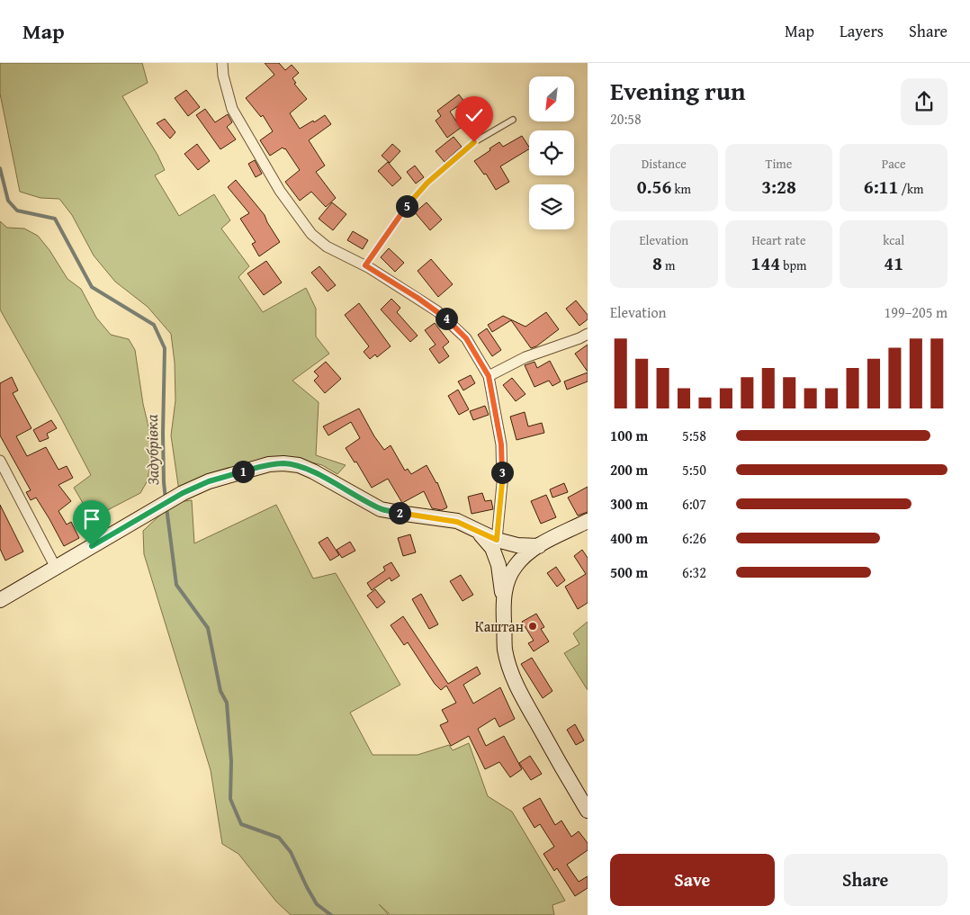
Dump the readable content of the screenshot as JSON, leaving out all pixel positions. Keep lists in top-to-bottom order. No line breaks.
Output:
{"water":["Задубрівка"],"places":["Каштан"],"north":"bottom left","page":{"header":"Map","nav":["Map","Layers","Share"],"heading":["Evening run","20:58"],"stats":[["Distance","0.56 km"],["Time","3:28"],["Pace","6:11 /km"],["Elevation","8 m"],["Heart rate","144 bpm"],["kcal","41"]],"pins":["5","4","1","3","2"],"chart":["Elevation","199–205 m"],"list":[{"name":"100 m","note":"5:58"},{"name":"200 m","note":"5:50"},{"name":"300 m","note":"6:07"},{"name":"400 m","note":"6:26"},{"name":"500 m","note":"6:32"}],"buttons":["Save","Share"]}}
